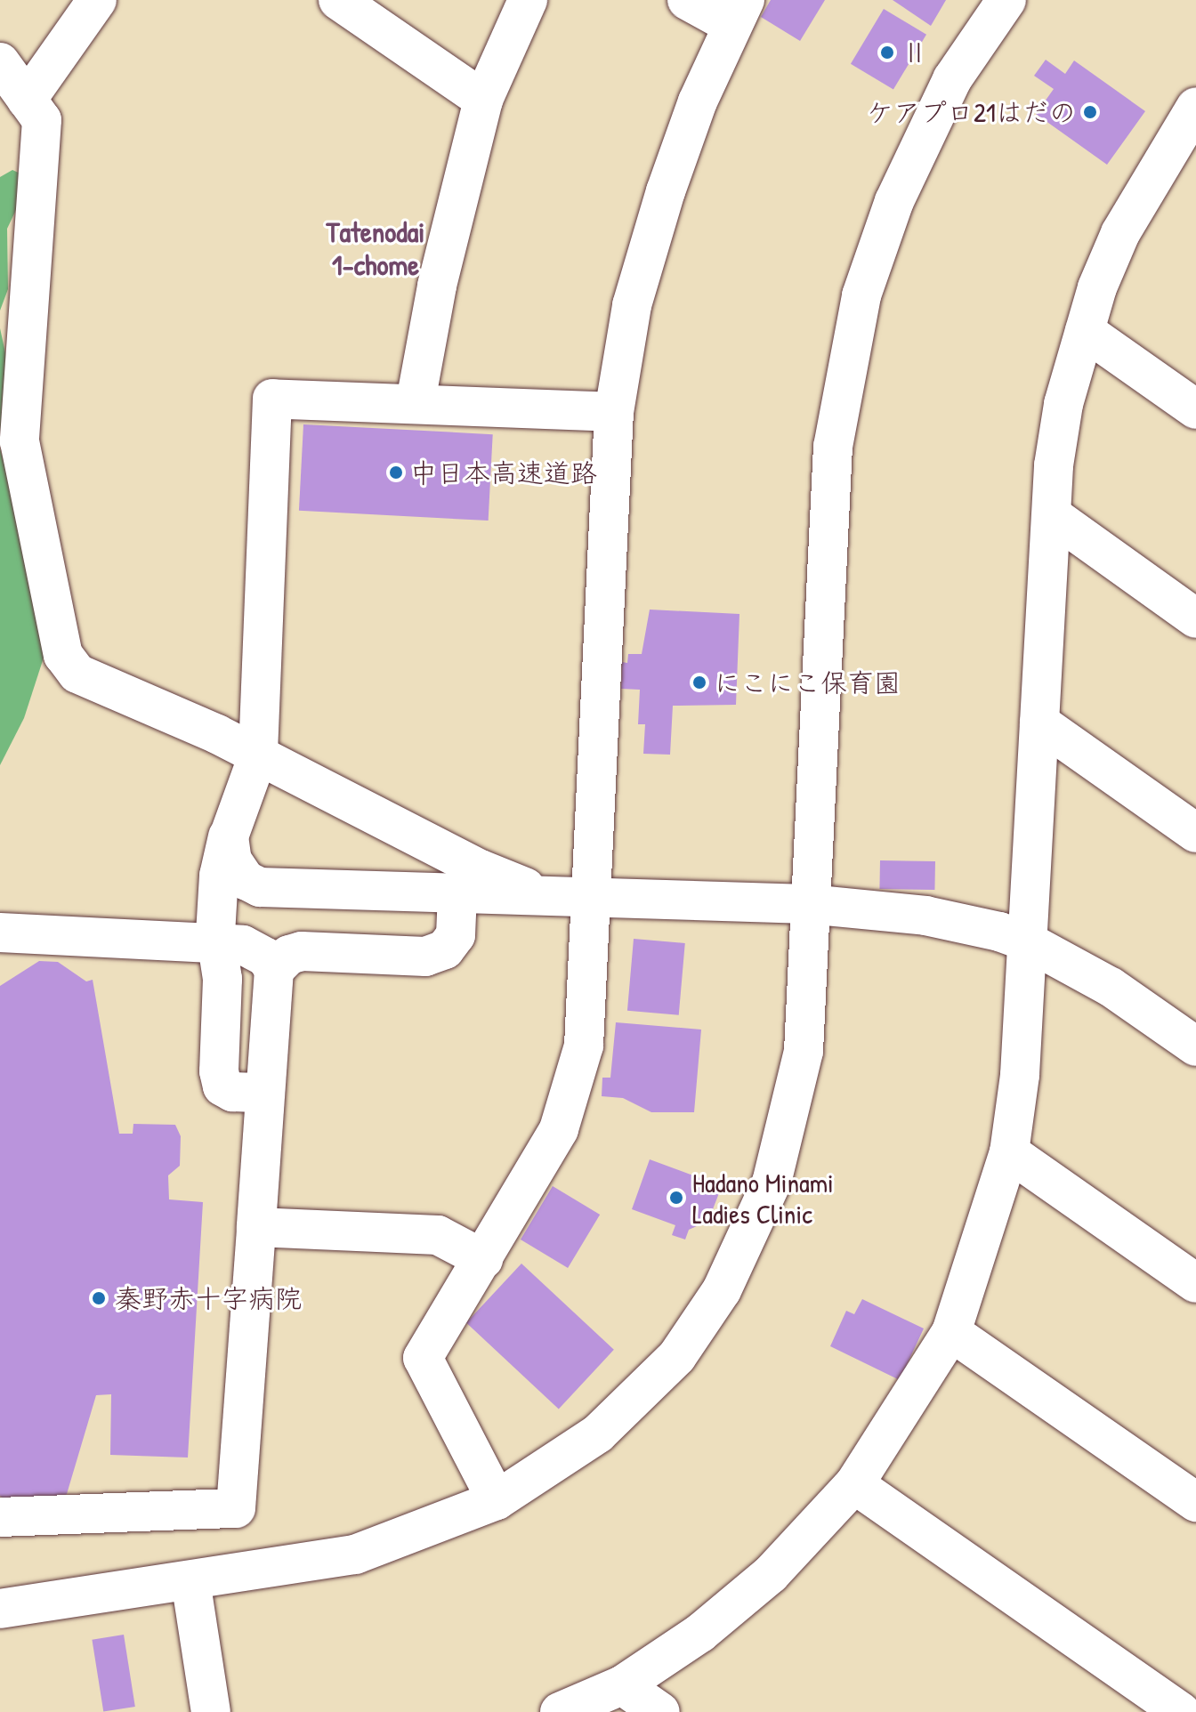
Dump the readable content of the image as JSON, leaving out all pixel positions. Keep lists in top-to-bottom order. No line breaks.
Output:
{"districts":["Tatenodai 1-chome"],"places":["Ⅱ","ケアプロ21はだの","中日本高速道路","にこにこ保育園","Hadano Minami Ladies Clinic","秦野赤十字病院"]}
